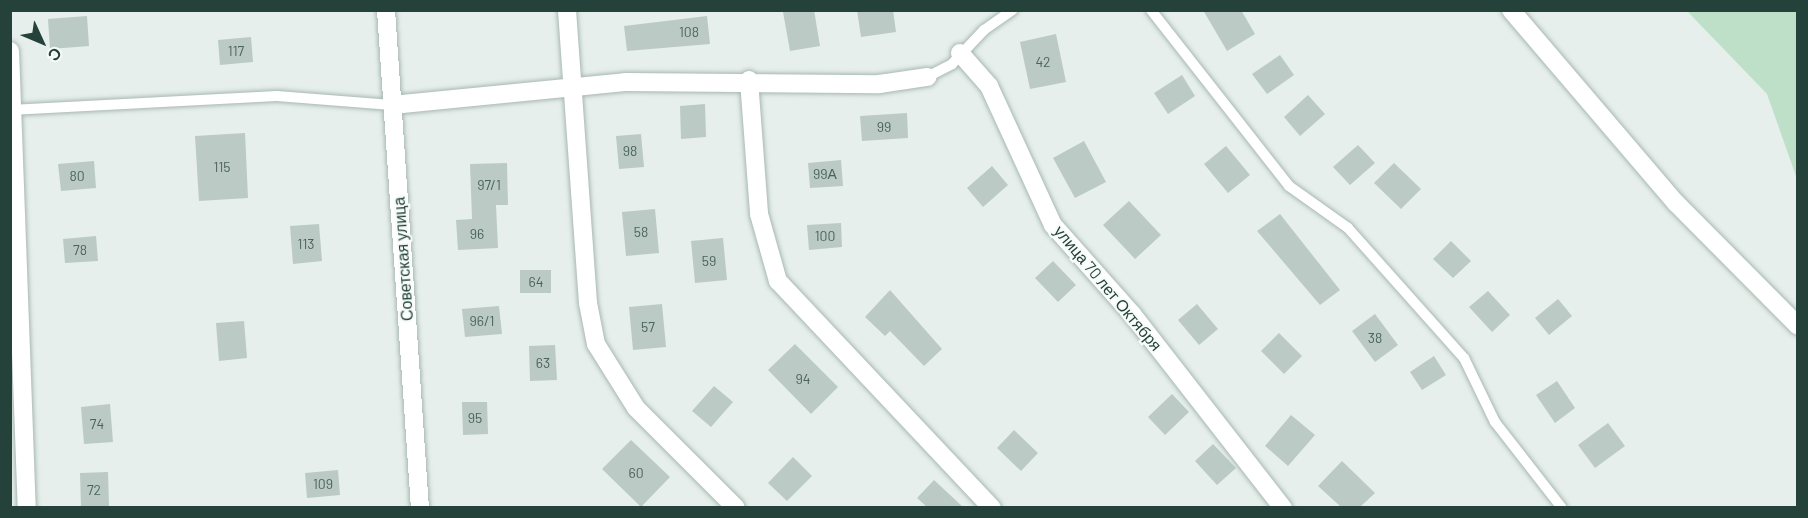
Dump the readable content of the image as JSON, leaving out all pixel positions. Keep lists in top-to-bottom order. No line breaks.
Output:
{"streets":{"street":["Советская улица","улица 70 лет Октября"]},"house_numbers":["108","117","42","99","98","115","99А","80","97/1","58","96","100","113","78","59","64","96/1","57","38","63","94","95","74","60","109","72"],"north":"bottom right"}
